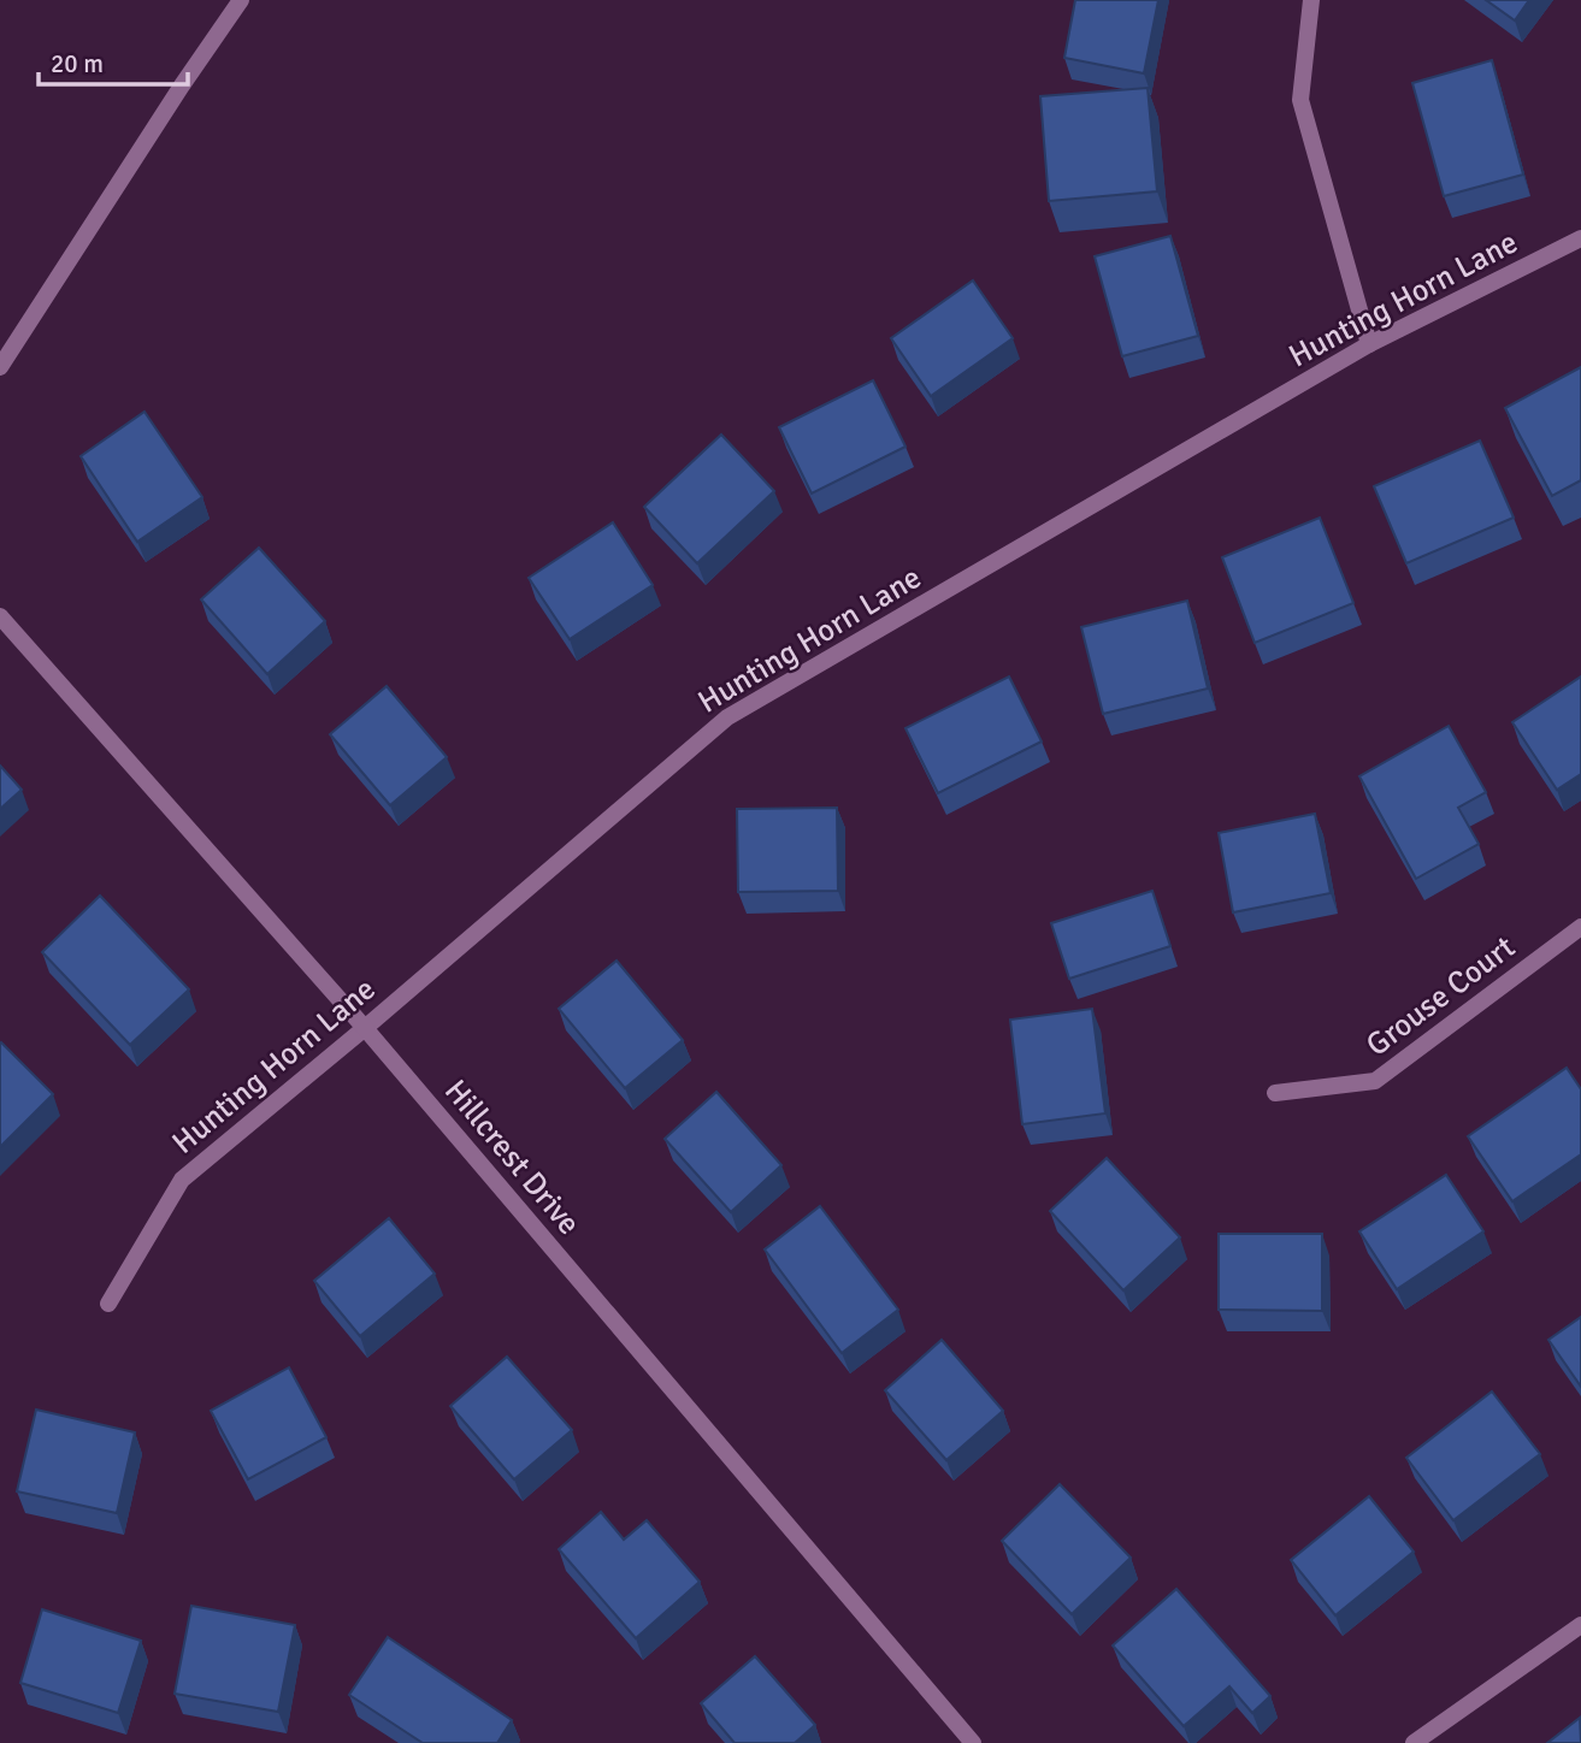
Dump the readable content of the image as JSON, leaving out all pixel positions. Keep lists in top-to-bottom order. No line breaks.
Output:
{"streets":{"street":["Hunting Horn Lane","Grouse Court","Hillcrest Drive"]},"crossings":[["Hunting Horn Lane","Hillcrest Drive"]],"scale_bar":"20 m"}
